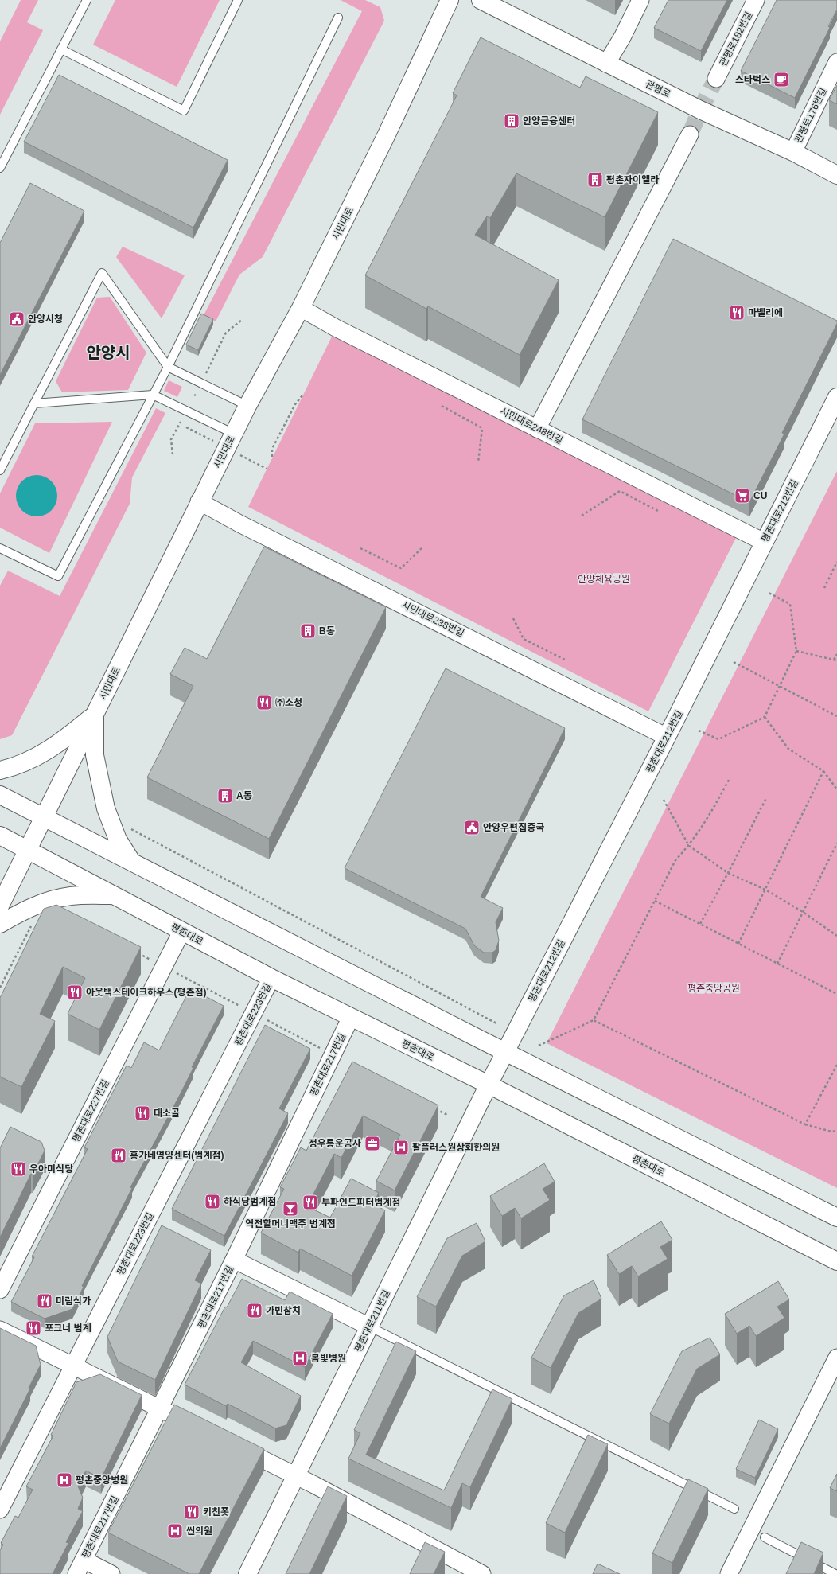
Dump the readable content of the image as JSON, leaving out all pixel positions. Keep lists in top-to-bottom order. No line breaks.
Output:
{"streets":{"street":["관평로182번길","관평로","관평로176번길","시민대로","시민대로248번길","평촌대로212번길","시민대로238번길","평촌대로","평촌대로223번길","평촌대로217번길","평촌대로227번길","평촌대로211번길"]},"crossings":[["관평로","관평로176번길"],["시민대로","시민대로248번길"],["시민대로","시민대로238번길"],["시민대로","평촌대로"],["시민대로248번길","평촌대로212번길"],["평촌대로212번길","시민대로238번길"],["평촌대로212번길","평촌대로"],["평촌대로212번길","평촌대로211번길"],["평촌대로","평촌대로223번길"],["평촌대로","평촌대로217번길"],["평촌대로","평촌대로227번길"],["평촌대로","평촌대로211번길"]],"districts":["안양시"],"parks":["안양체육공원","평촌중앙공원"],"places":{"cafe":["스타벅스"],"building":["안양금융센터","평촌자이엘라","B동","A동"],"restaurant":["마벨리에","㈜소청","아웃백스테이크하우스(평촌점)","대소골","홍가네영양센터(범계점)","우아미식당","하식당범계점","투파인드피터범계점","미림식가","가빈참치","포크너 범계","키친폿"],"public building":["안양시청","안양우편집중국"],"supermarket":["CU"],"office":["정우통운공사"],"hospital":["팔플러스원상화한의원","봄빛병원","평촌중앙병원","씬의원"],"bar":["역전할머니맥주 범계점"]}}
